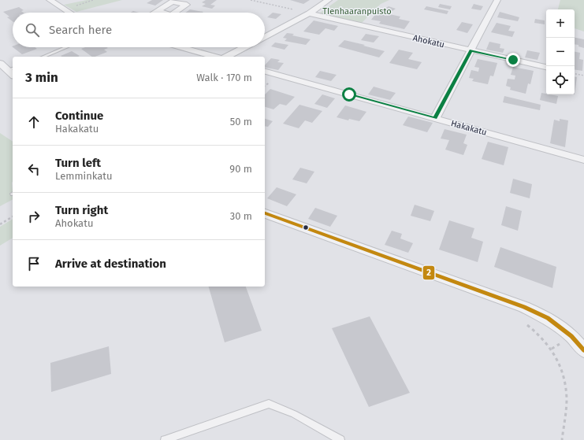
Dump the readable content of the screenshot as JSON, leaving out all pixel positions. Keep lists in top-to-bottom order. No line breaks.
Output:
{"streets":{"street":["Ahokatu","Hakakatu"]},"parks":["TIenhaaranpuisto"],"lines":["transit line 2"],"page":{"map_buttons":["+","−"],"search":"Search here","heading":["3 min","Walk · 170 m"],"list":[["Continue","Hakakatu","50 m"],["Turn left","Lemminkatu","90 m"],["Turn right","Ahokatu","30 m"],"Arrive at destination"]}}
